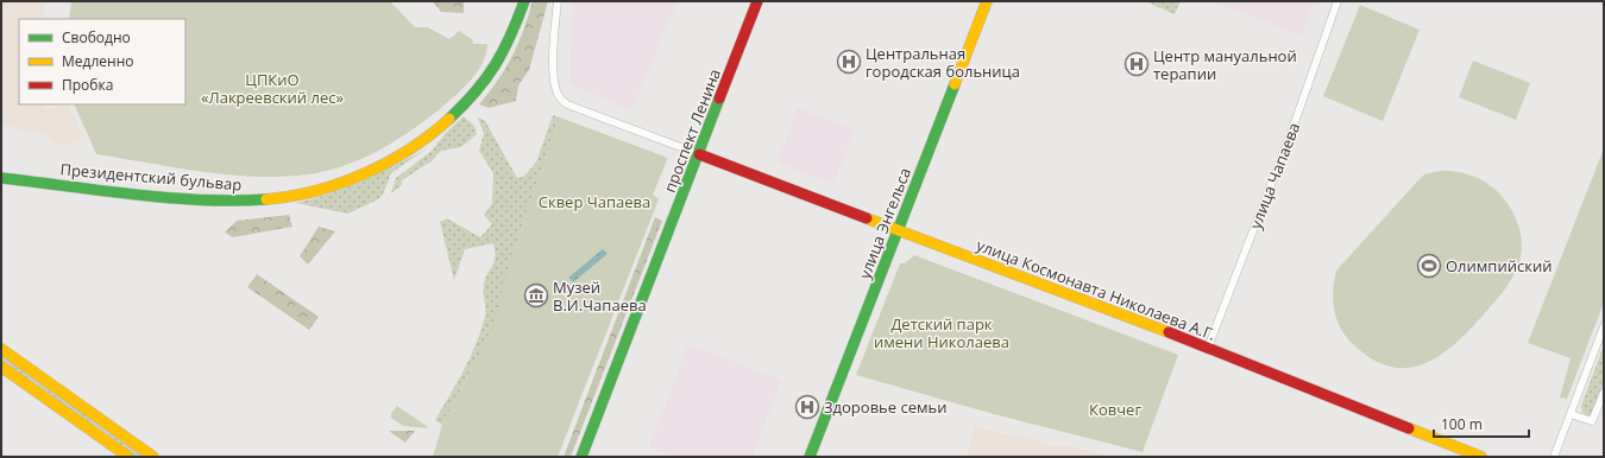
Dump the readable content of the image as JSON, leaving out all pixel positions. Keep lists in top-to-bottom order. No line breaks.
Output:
{"streets":{"main road":["проспект Ленина","Президентский бульвар","улица Энгельса","улица Космонавта Николаева А.Г."],"street":["улица Чапаева"]},"crossings":[["проспект Ленина","улица Космонавта Николаева А.Г."],["улица Чапаева","улица Космонавта Николаева А.Г."],["улица Энгельса","улица Космонавта Николаева А.Г."]],"parks":["ЦПКиО «Лакреевский лес»","Сквер Чапаева","Детский парк имени Николаева","Ковчег"],"places":{"hospital":["Центральная городская больница","Центр мануальной терапии","Здоровье семьи"],"sports":["Олимпийский"],"museum":["Музей В.И.Чапаева"]},"legend":["Свободно","Медленно","Пробка"],"scale_bar":"100 m"}
